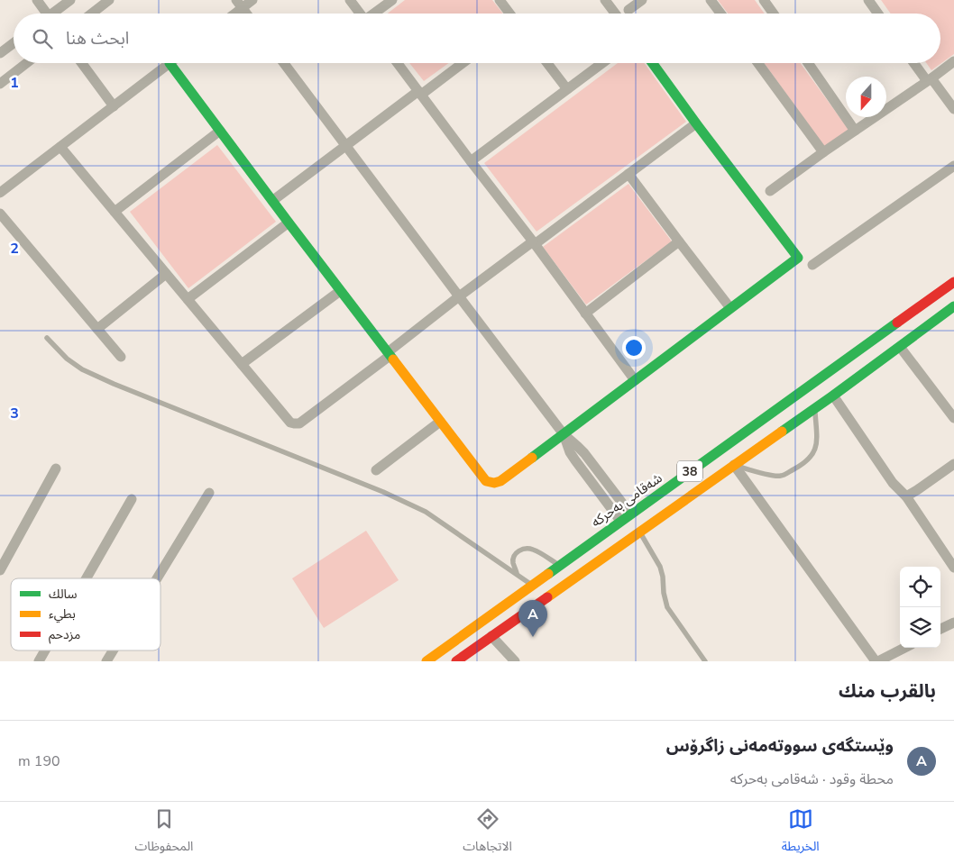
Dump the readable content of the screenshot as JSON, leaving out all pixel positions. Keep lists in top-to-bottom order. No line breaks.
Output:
{"streets":{"main road":["38","شەقامی بەحرکە"]},"legend":["سالك","بطيء","مزدحم"],"north":"bottom","page":{"search":"ابحث هنا","pins":"A","heading":"بالقرب منك","list":[{"mark":"A","name":"وێستگەی سووتەمەنی زاگرۆس","note":"محطة وقود · شەقامی بەحرکە","value":"190 m"}],"nav":["الخريطة","الاتجاهات","المحفوظات"]},"grid":{"rows":["1","2","3"]}}
